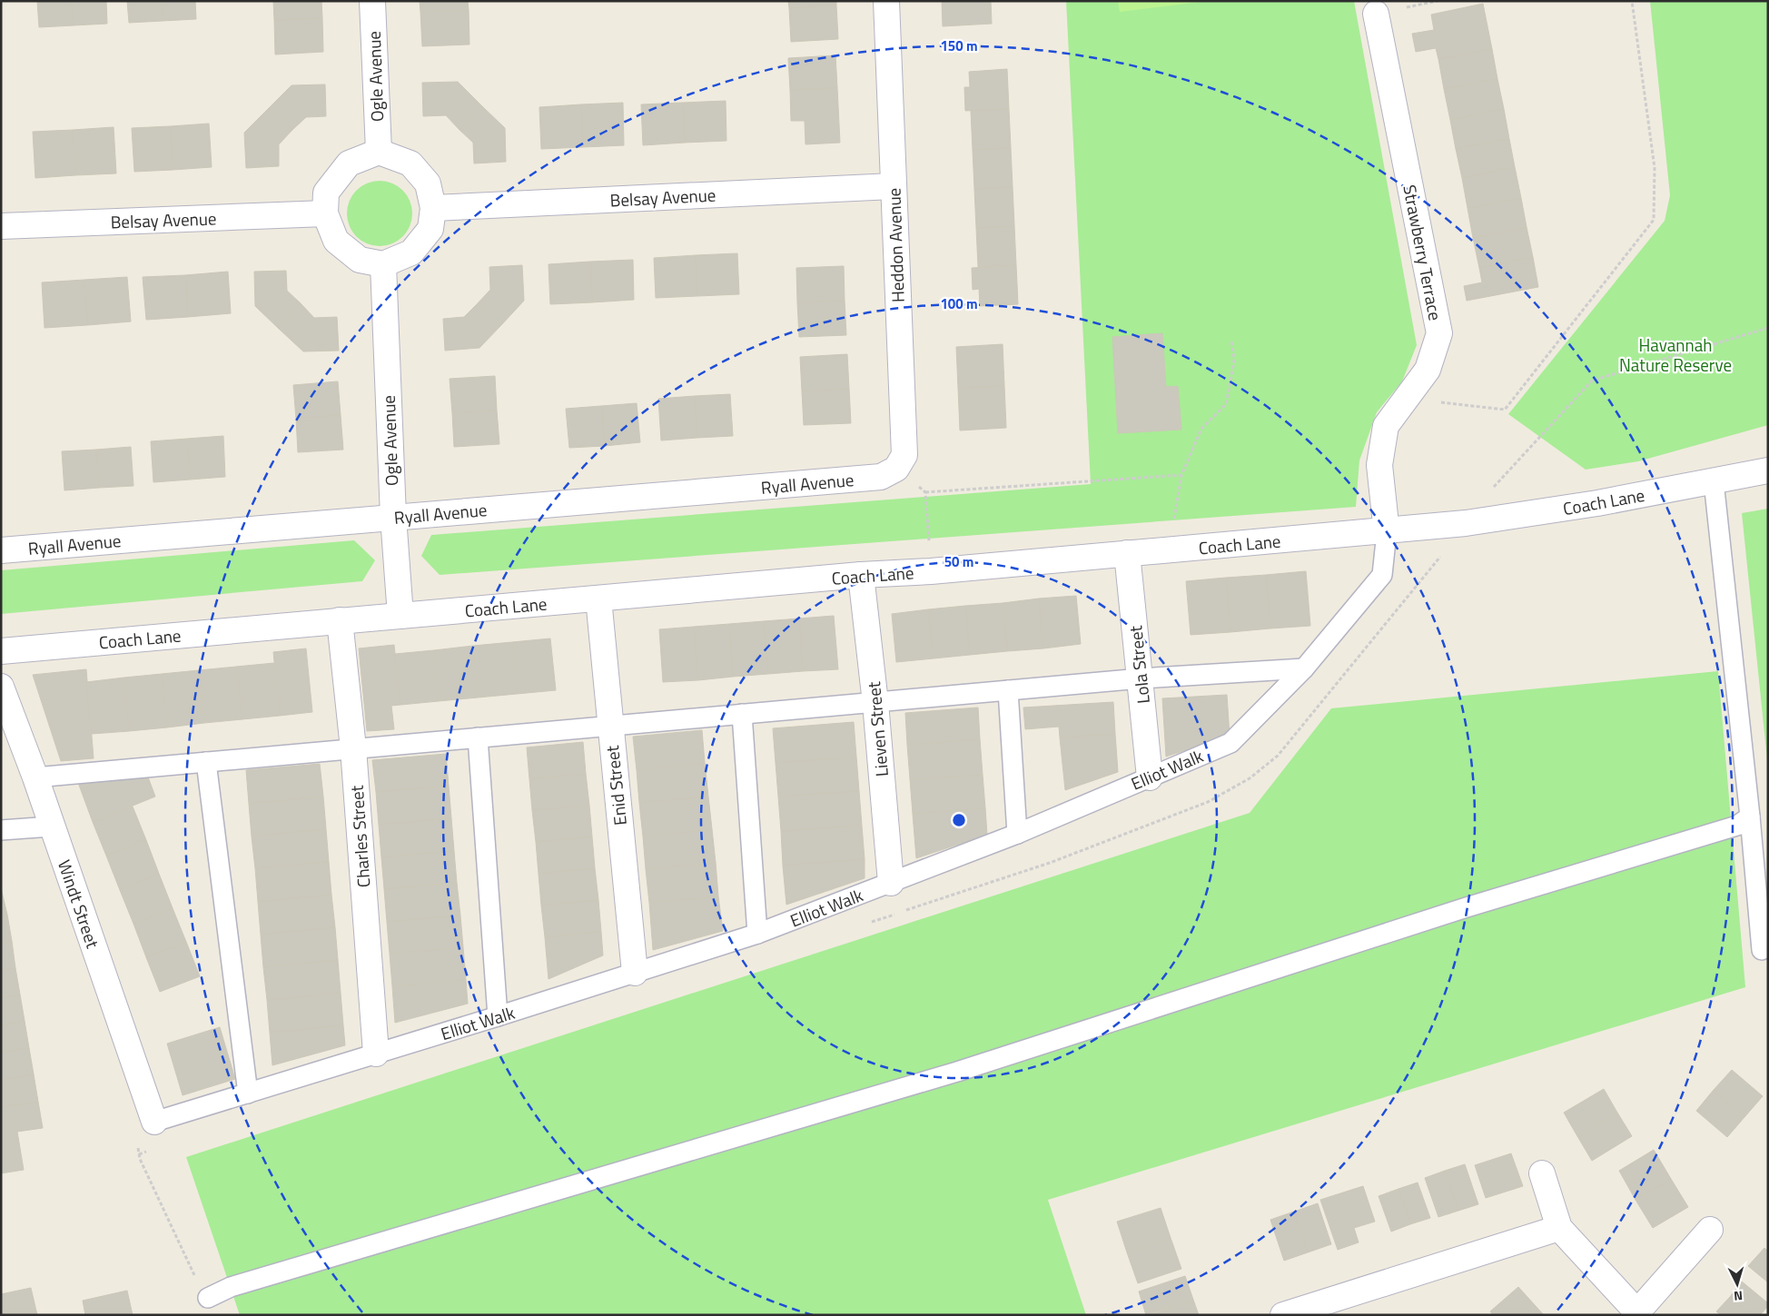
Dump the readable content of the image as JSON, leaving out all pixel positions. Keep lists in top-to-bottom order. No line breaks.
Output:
{"streets":{"street":["Ogle Avenue","Belsay Avenue","Heddon Avenue","Strawberry Terrace","Ryall Avenue","Coach Lane","Lola Street","Lieven Street","Enid Street","Charles Street","Windt Street"],"lane":["Elliot Walk"]},"crossings":[["Ogle Avenue","Belsay Avenue"],["Ogle Avenue","Ryall Avenue"],["Ogle Avenue","Coach Lane"],["Belsay Avenue","Heddon Avenue"],["Heddon Avenue","Ryall Avenue"],["Strawberry Terrace","Coach Lane"],["Strawberry Terrace","Elliot Walk"],["Coach Lane","Lola Street"],["Coach Lane","Lieven Street"],["Coach Lane","Elliot Walk"],["Coach Lane","Enid Street"],["Coach Lane","Charles Street"],["Lola Street","Elliot Walk"],["Lieven Street","Elliot Walk"],["Elliot Walk","Enid Street"],["Elliot Walk","Charles Street"],["Elliot Walk","Windt Street"]],"parks":["Havannah Nature Reserve"],"north":"bottom","rings":["150 m","100 m","50 m"]}
